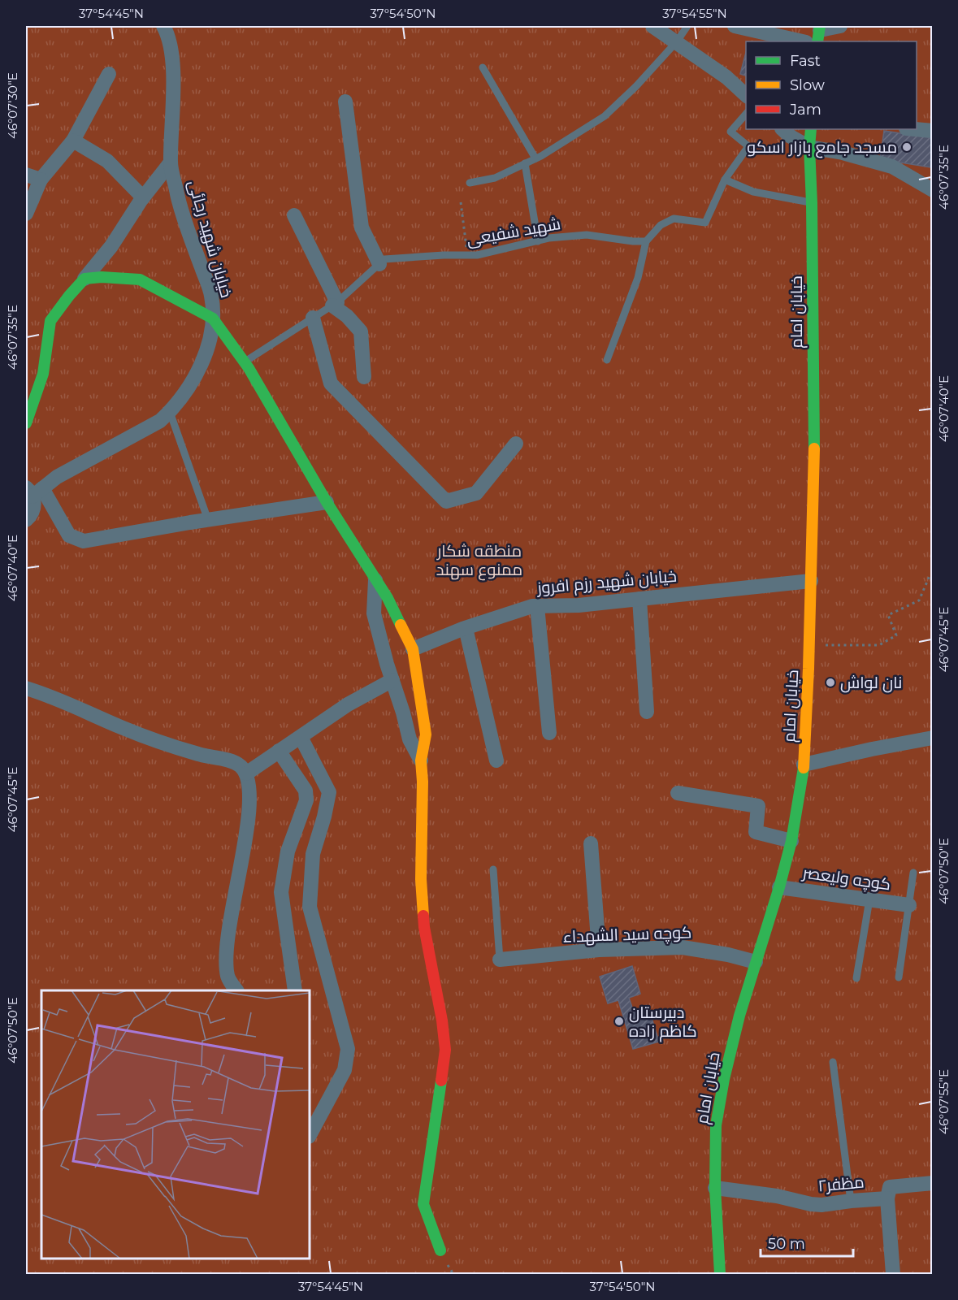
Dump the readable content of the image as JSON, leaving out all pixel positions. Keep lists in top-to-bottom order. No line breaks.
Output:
{"streets":{"street":["خیابان شهید رجائی","خیابان امام","خیابان شهید رزم افروز","کوچه ولیعصر","کوچه سید الشهداء","مظفر۲"],"lane":["شهید شفیعی"]},"crossings":[["خیابان امام","خیابان شهید رزم افروز"],["خیابان امام","کوچه ولیعصر"],["خیابان امام","کوچه سید الشهداء"],["خیابان امام","مظفر۲"]],"parks":["منطقه شکار ممنوع سهند"],"places":["مسجد جامع بازار اسکو","نان لواش","دبیرستان کاظم زاده"],"legend":["Fast","Slow","Jam"],"scale_bar":"50 m","coordinates":["37°54'45\"N","37°54'50\"N","37°54'55\"N","46°07'30\"E","46°07'35\"E","46°07'40\"E","46°07'45\"E","46°07'50\"E","46°07'55\"E"]}
